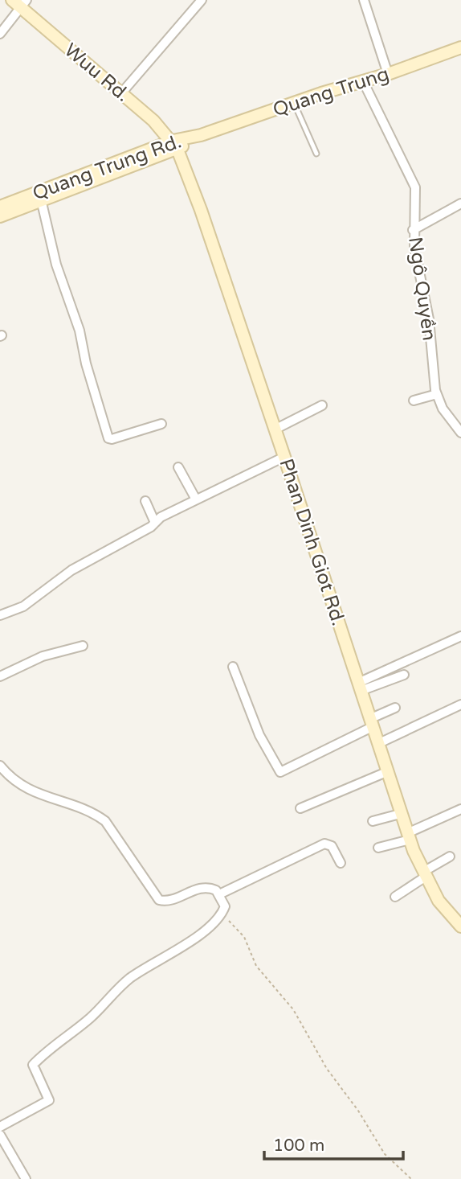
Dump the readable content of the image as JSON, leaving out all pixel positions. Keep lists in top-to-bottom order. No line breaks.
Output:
{"streets":{"main road":["Wuu Rd.","Quang Trung","Quang Trung Rd.","Phan Dinh Giot Rd."],"street":["Ngô Quyền"]},"crossings":[["Wuu Rd.","Quang Trung Rd."],["Wuu Rd.","Phan Dinh Giot Rd."],["Quang Trung","Quang Trung Rd."],["Quang Trung","Ngô Quyền"],["Quang Trung Rd.","Phan Dinh Giot Rd."]],"scale_bar":"100 m"}
